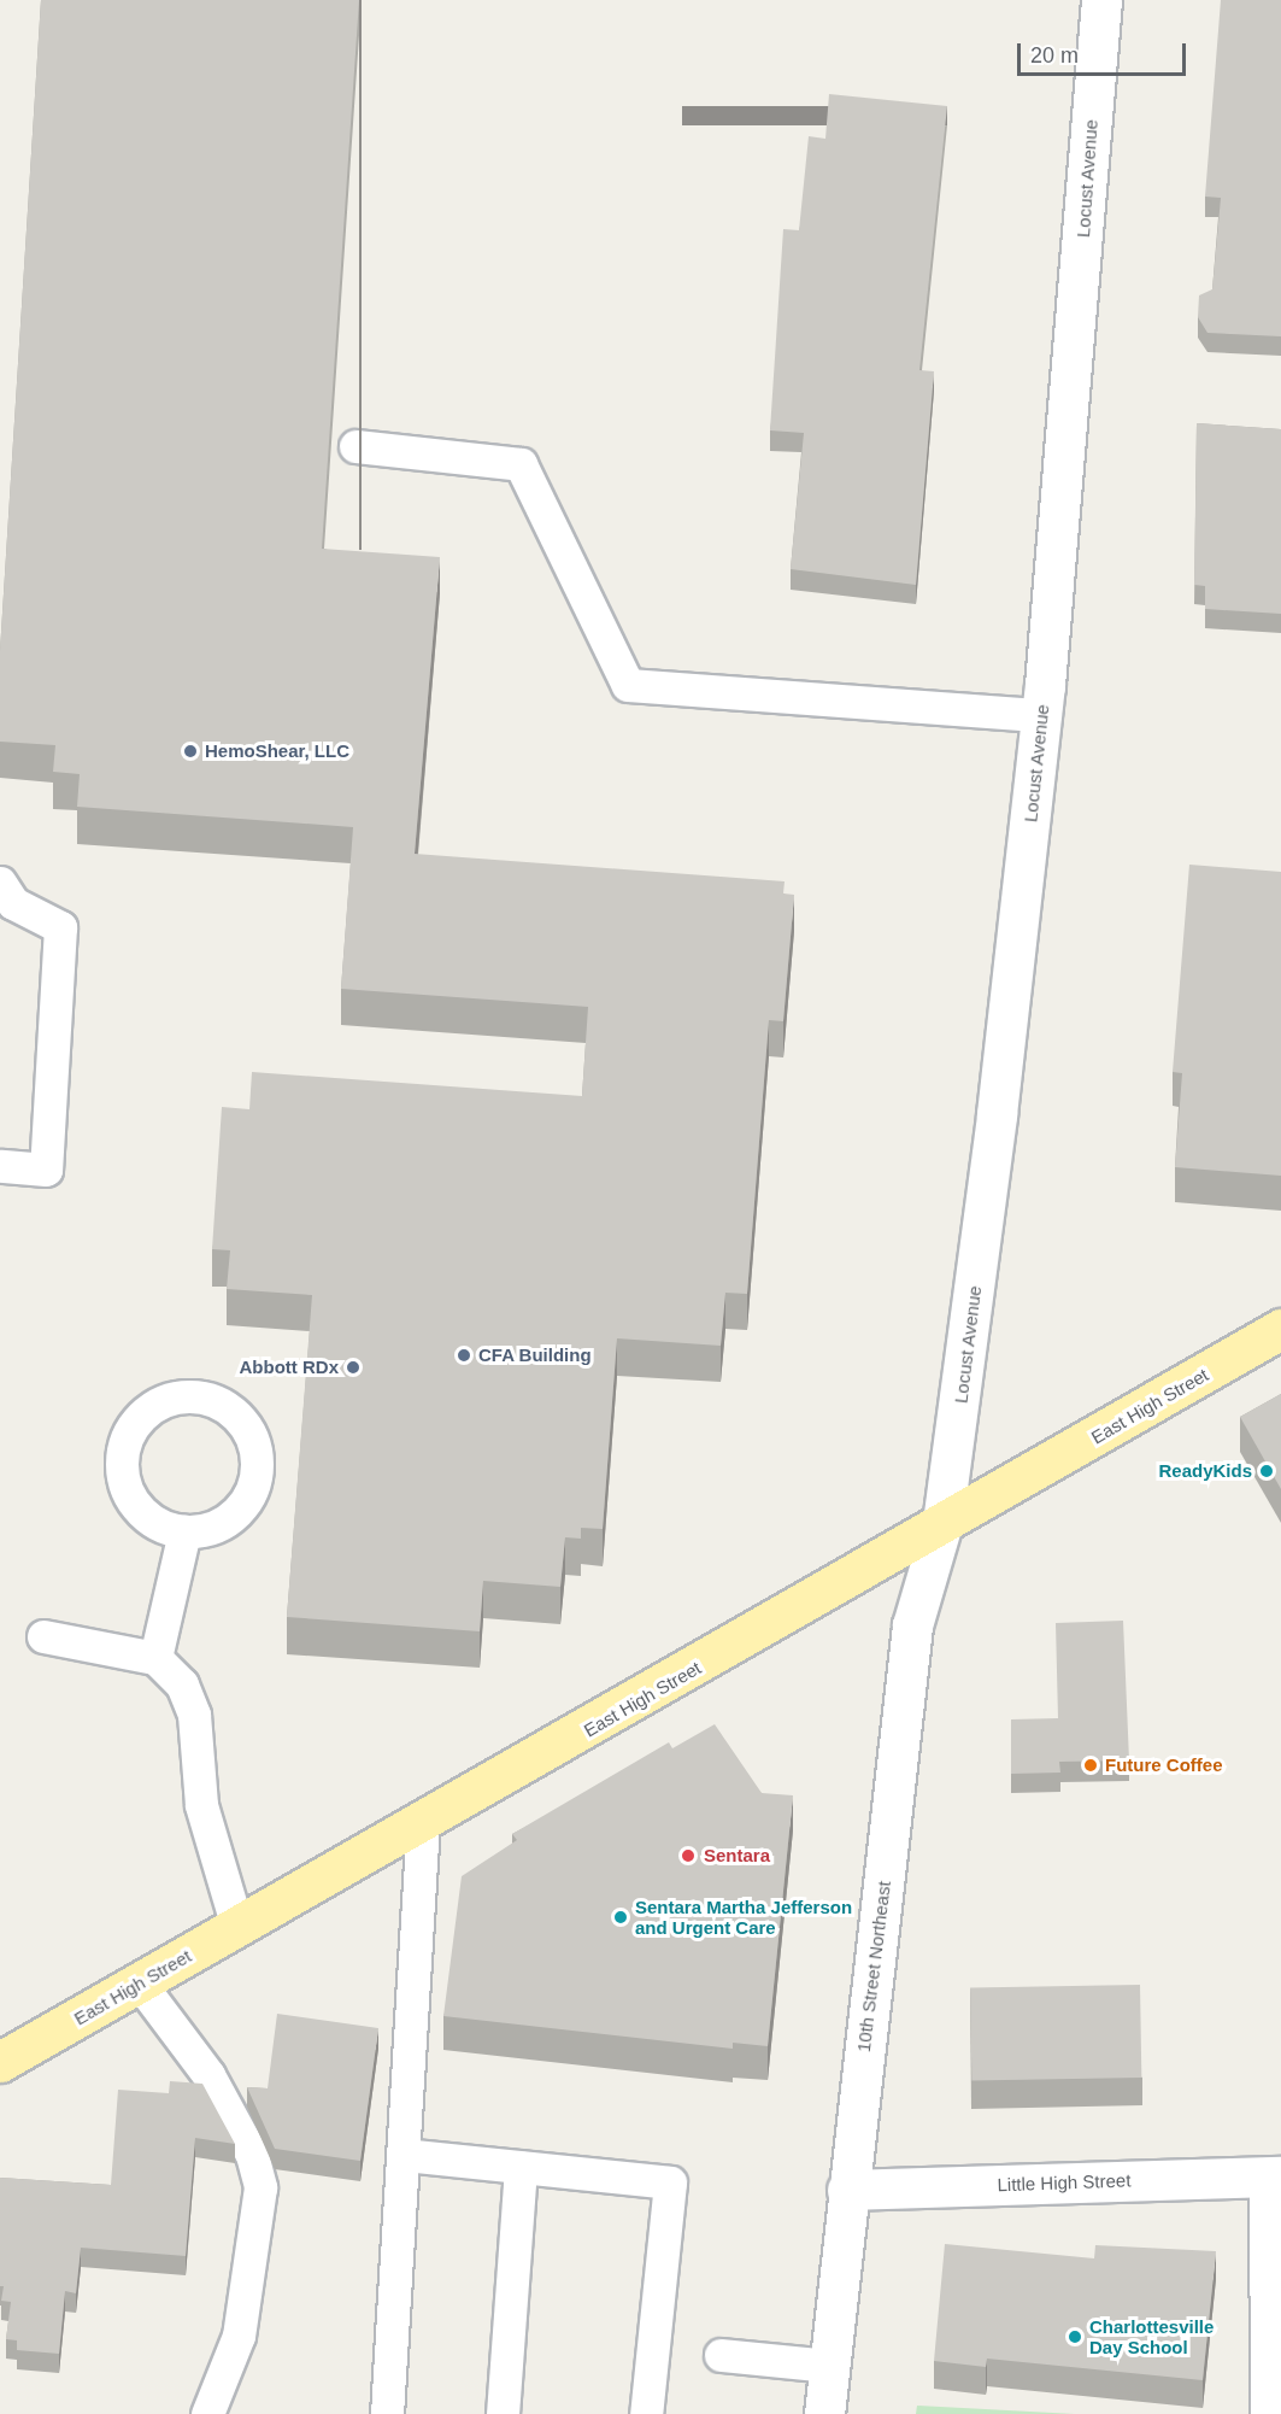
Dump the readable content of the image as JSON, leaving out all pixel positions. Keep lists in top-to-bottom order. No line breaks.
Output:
{"streets":{"main road":["East High Street"],"street":["Locust Avenue","10th Street Northeast","Little High Street"]},"crossings":[["Locust Avenue","East High Street"],["Locust Avenue","10th Street Northeast"],["East High Street","10th Street Northeast"],["10th Street Northeast","Little High Street"]],"places":["HemoShear, LLC","CFA Building","Abbott RDx","ReadyKids","Future Coffee","Sentara","Sentara Martha Jefferson and Urgent Care","Charlottesville Day School"],"scale_bar":"20 m"}
